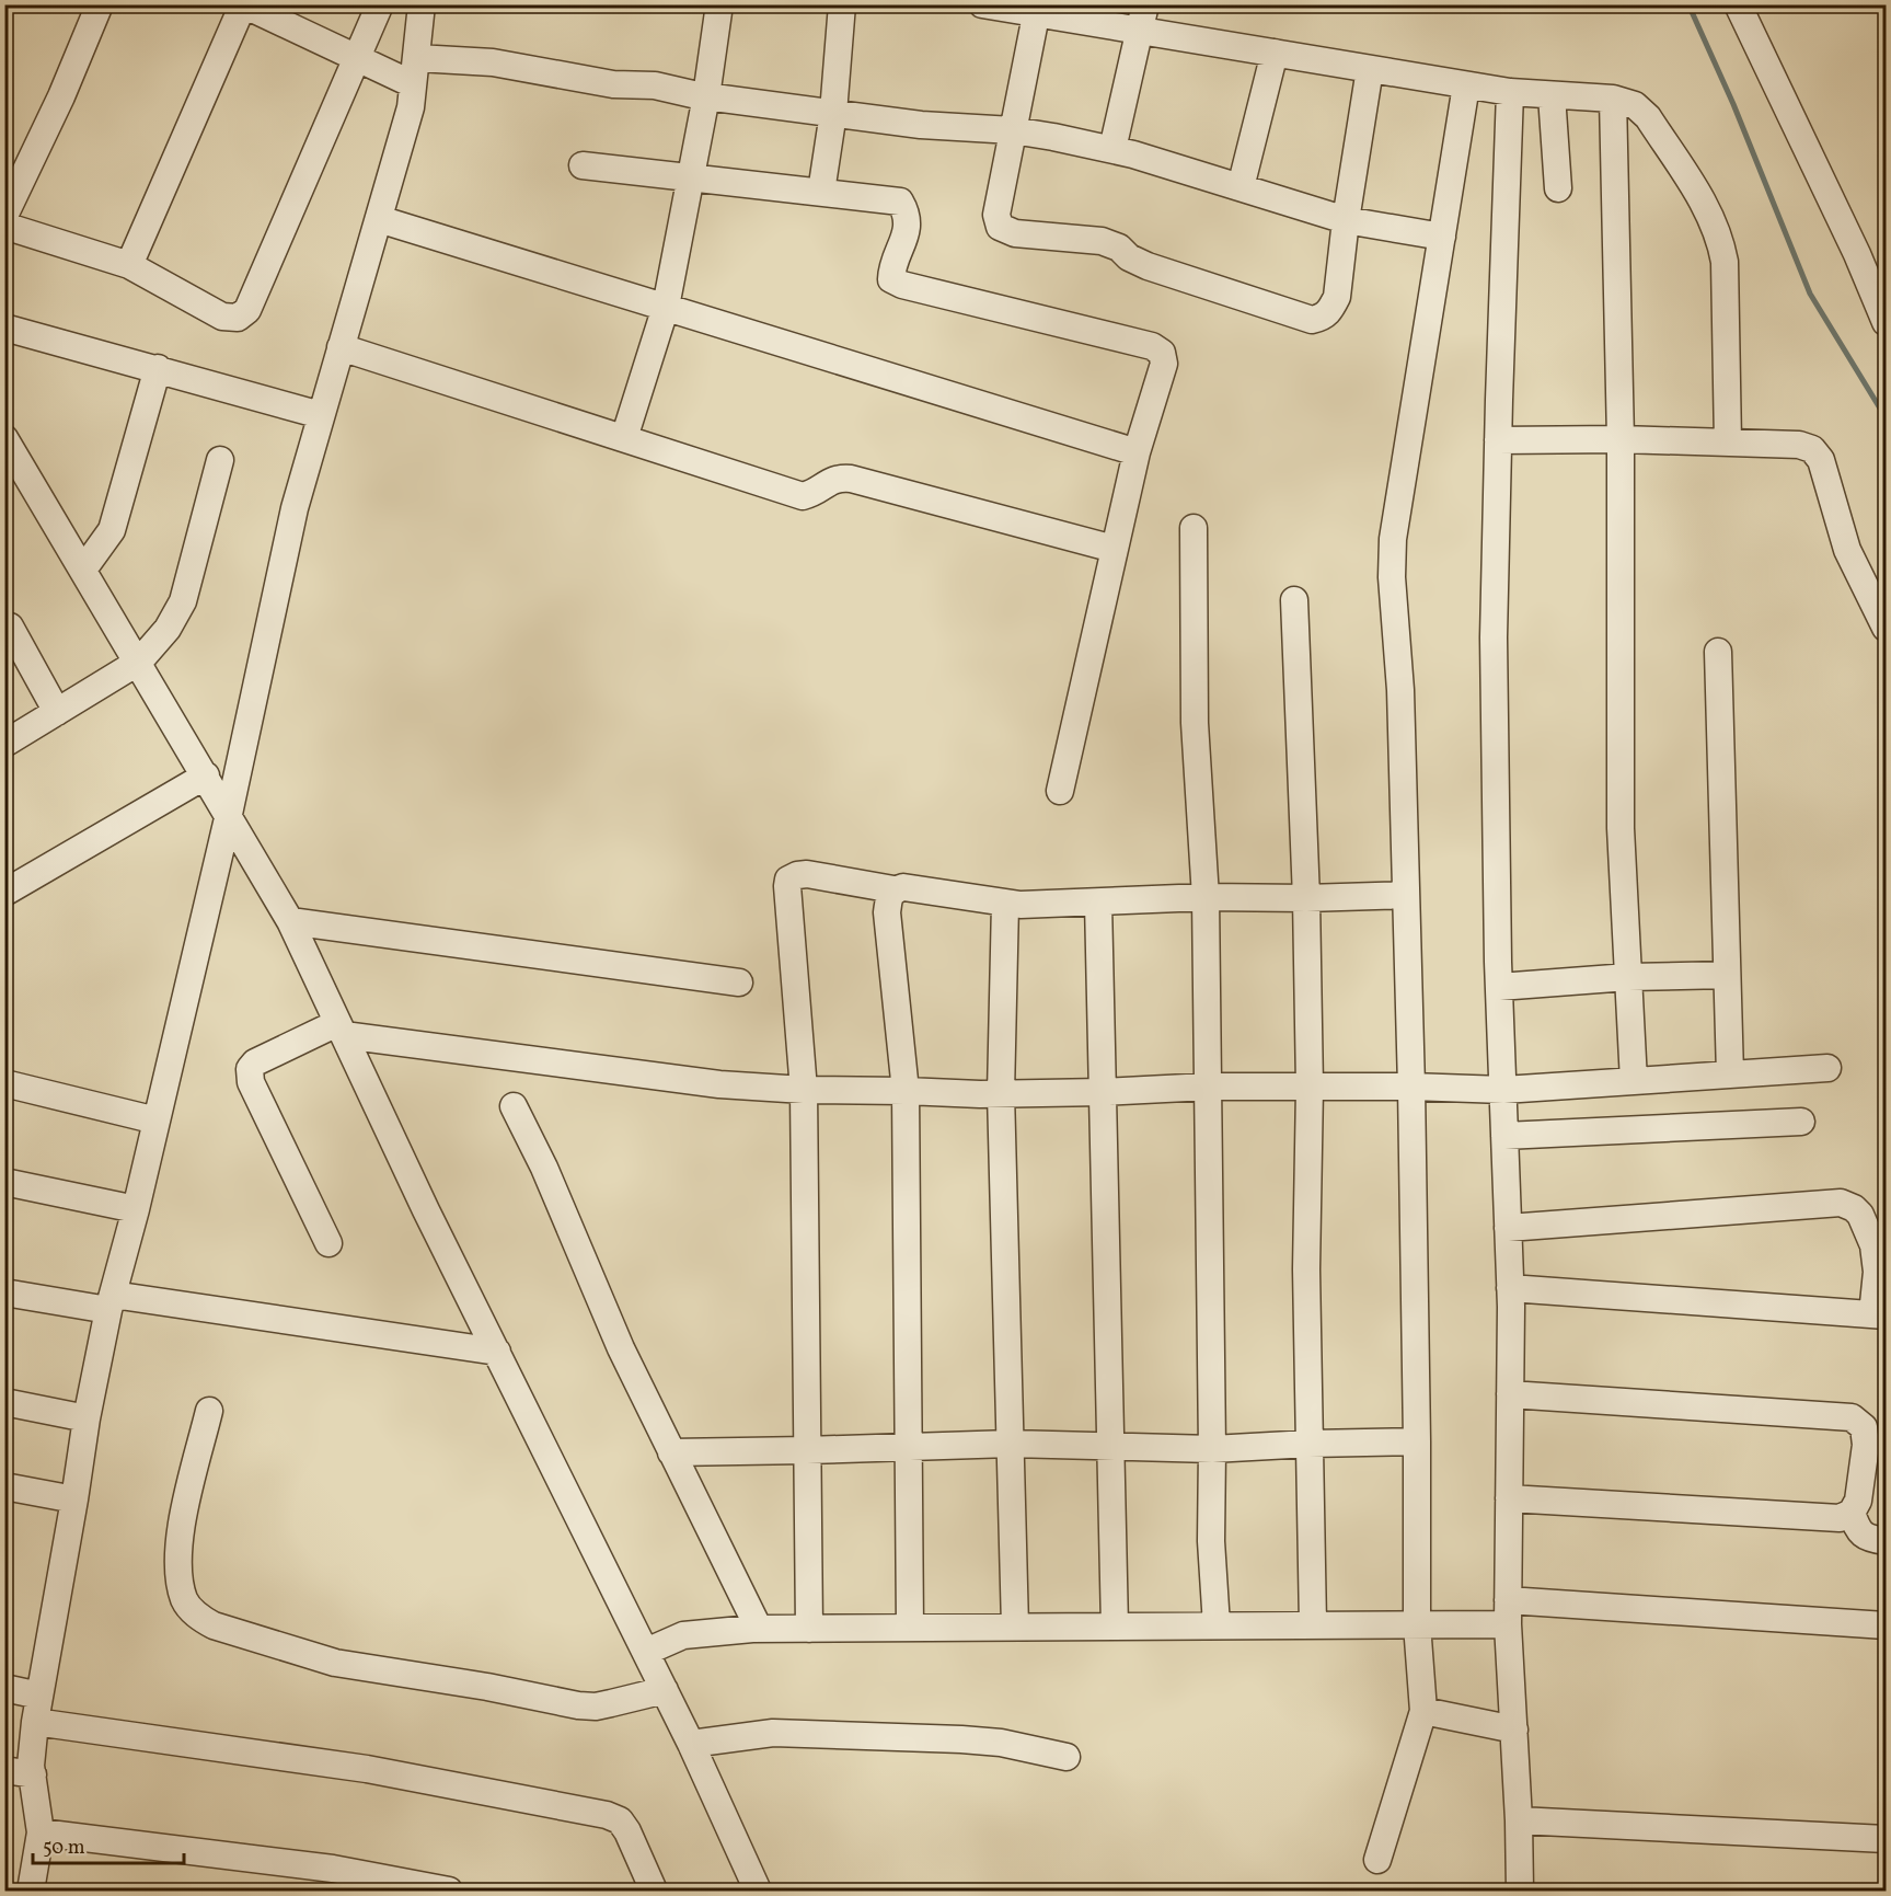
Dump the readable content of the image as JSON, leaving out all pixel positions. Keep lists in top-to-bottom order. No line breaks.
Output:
{"scale_bar":"50 m"}
